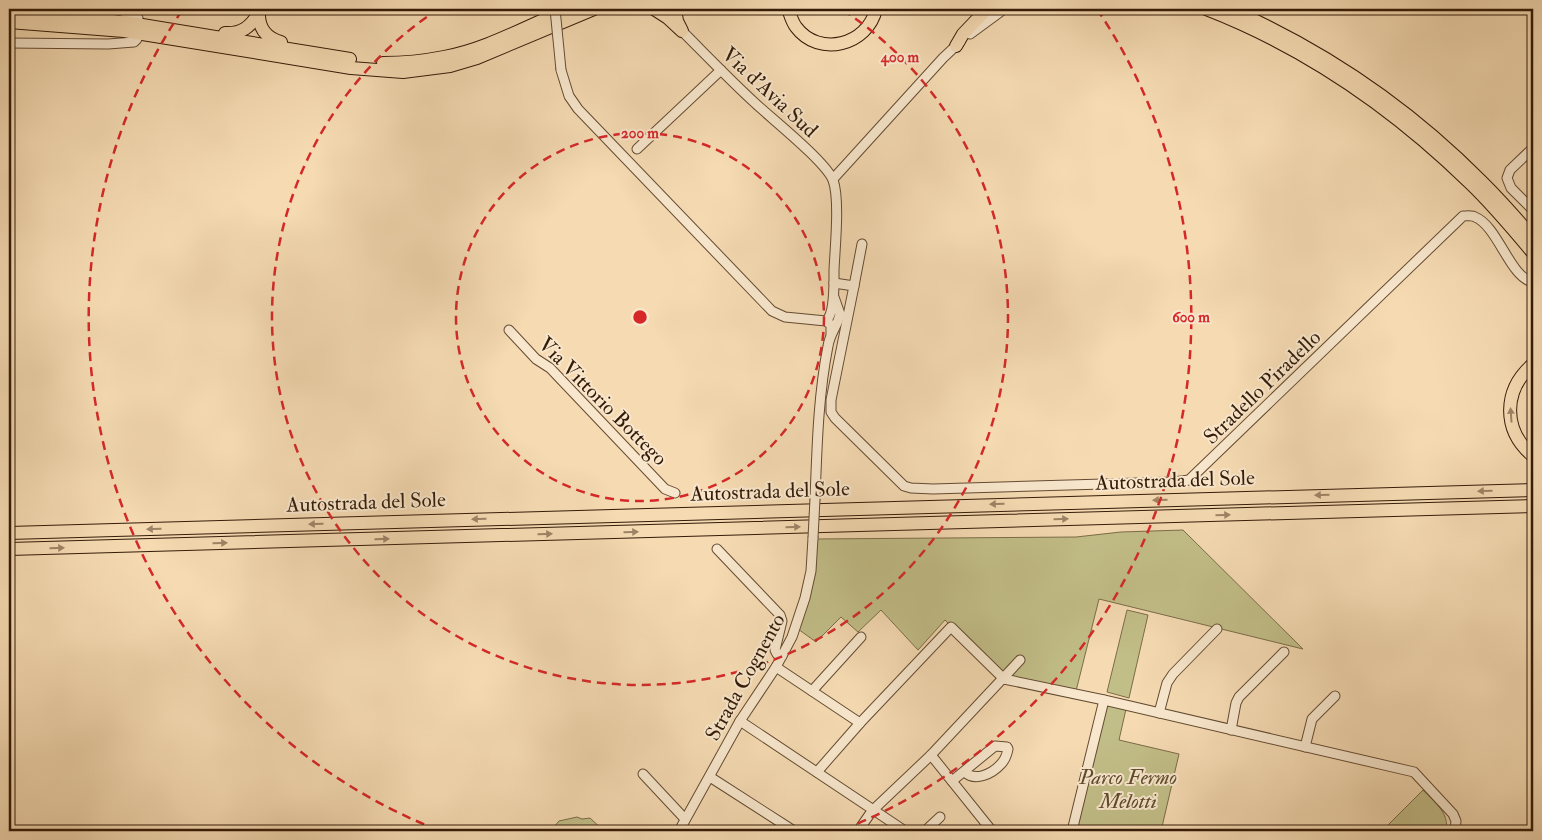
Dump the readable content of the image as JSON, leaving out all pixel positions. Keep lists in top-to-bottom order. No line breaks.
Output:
{"streets":{"highway":["Autostrada del Sole"],"street":["Via d'Avia Sud","Stradello Piradello","Via Vittorio Bottego","Strada Cognento"]},"crossings":[["Via d'Avia Sud","Strada Cognento"]],"parks":["Parco Fermo Melotti"],"rings":["400 m","200 m","600 m"]}
